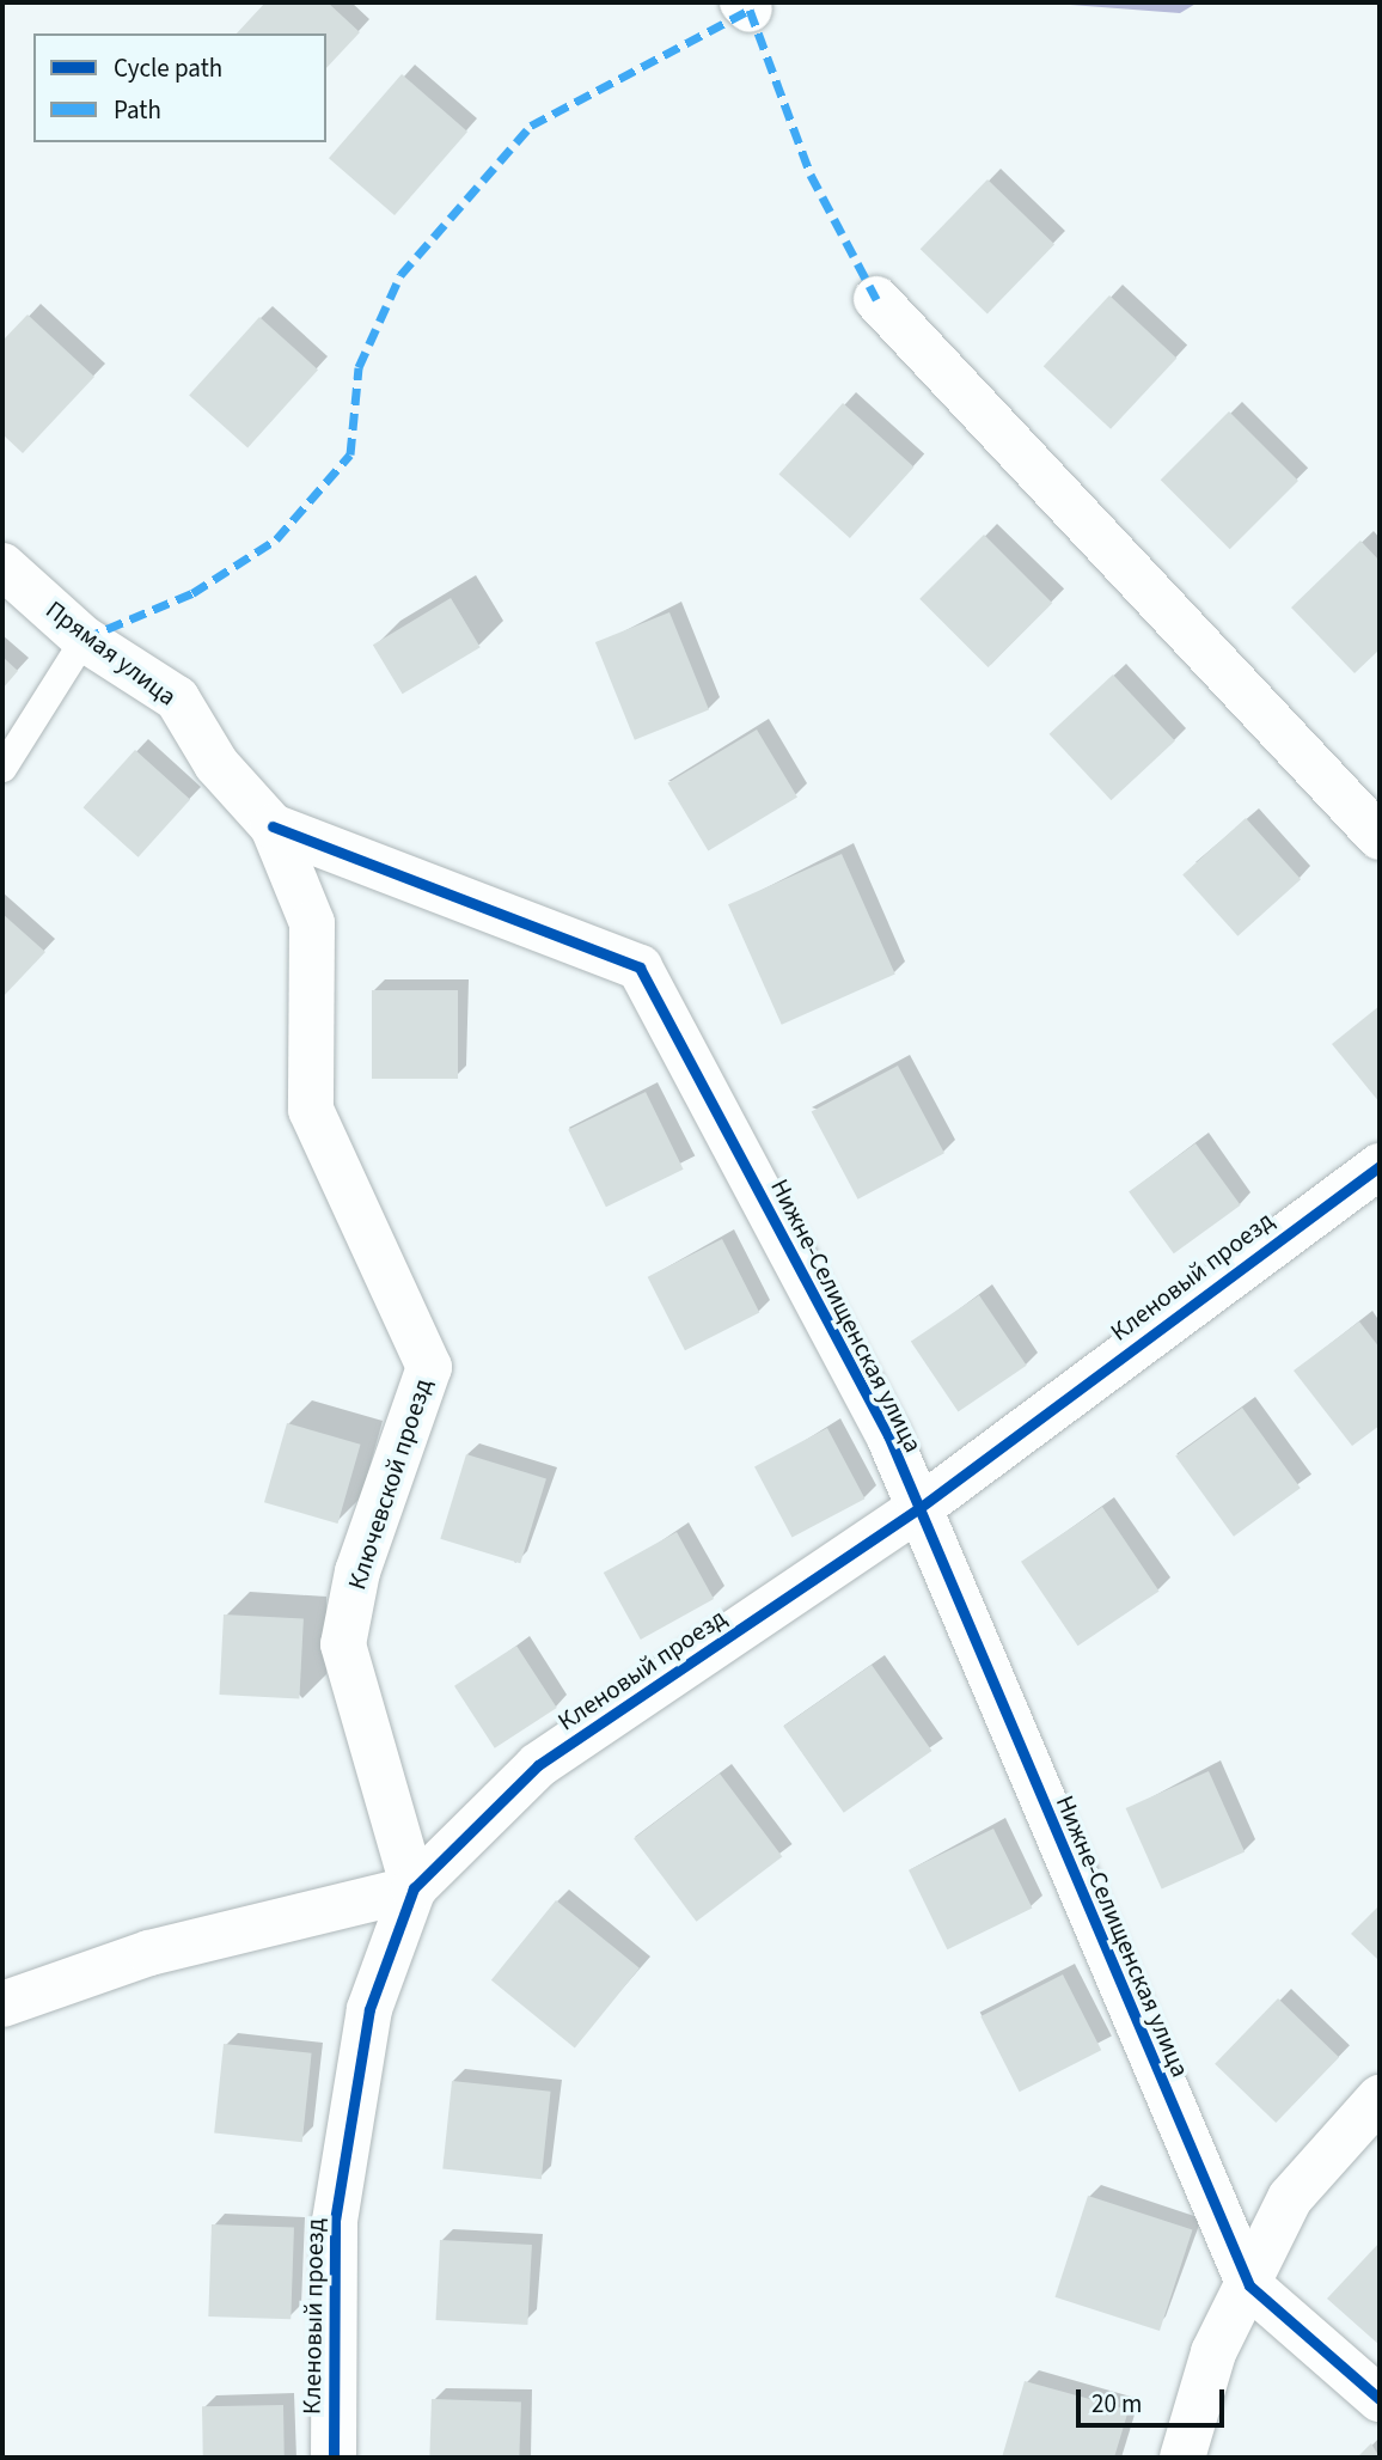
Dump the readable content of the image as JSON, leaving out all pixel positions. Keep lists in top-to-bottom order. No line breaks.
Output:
{"streets":{"street":["Прямая улица","Кленовый проезд","Нижне-Селищенская улица","Ключевской проезд"]},"crossings":[["Прямая улица","Нижне-Селищенская улица"],["Прямая улица","Ключевской проезд"],["Кленовый проезд","Нижне-Селищенская улица"],["Кленовый проезд","Ключевской проезд"],["Нижне-Селищенская улица","Ключевской проезд"]],"legend":["Cycle path","Path"],"scale_bar":"20 m"}
